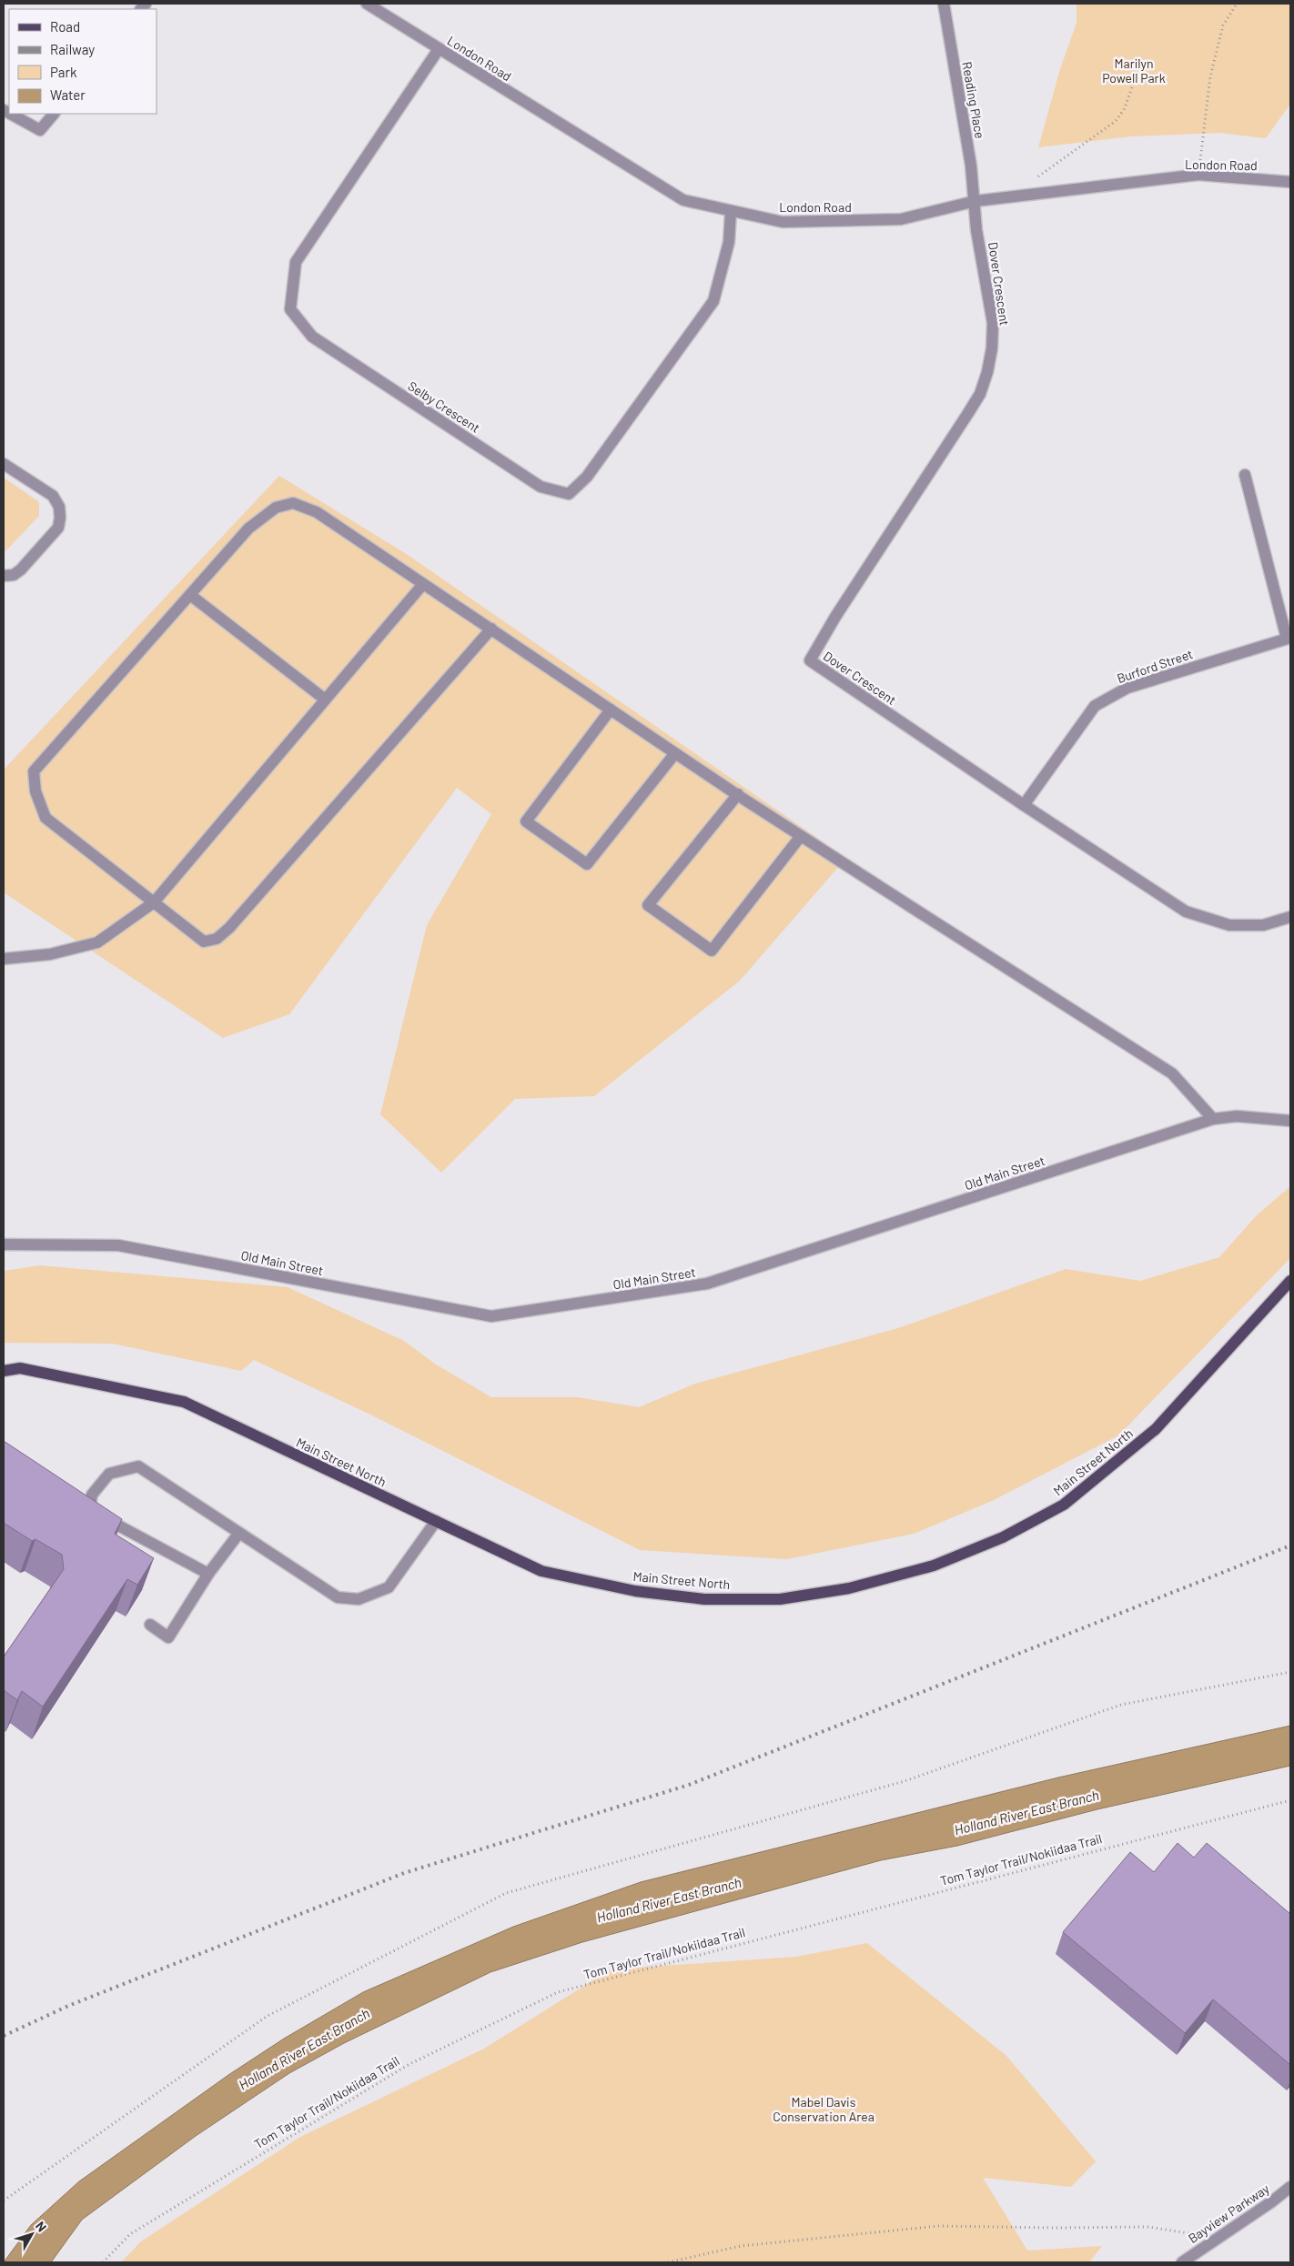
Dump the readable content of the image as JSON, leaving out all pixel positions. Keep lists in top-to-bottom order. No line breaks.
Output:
{"streets":{"main road":["Main Street North"],"street":["London Road","Reading Place","Dover Crescent","Selby Crescent","Burford Street","Old Main Street","Bayview Parkway"],"path":["Tom Taylor Trail/Nokiidaa Trail"]},"crossings":[["London Road","Reading Place"],["London Road","Dover Crescent"],["London Road","Selby Crescent"],["Reading Place","Dover Crescent"],["Dover Crescent","Burford Street"]],"water":["Holland River East Branch"],"parks":["Marilyn Powell Park","Mabel Davis Conservation Area"],"legend":["Road","Railway","Park","Water"],"north":"top right"}
